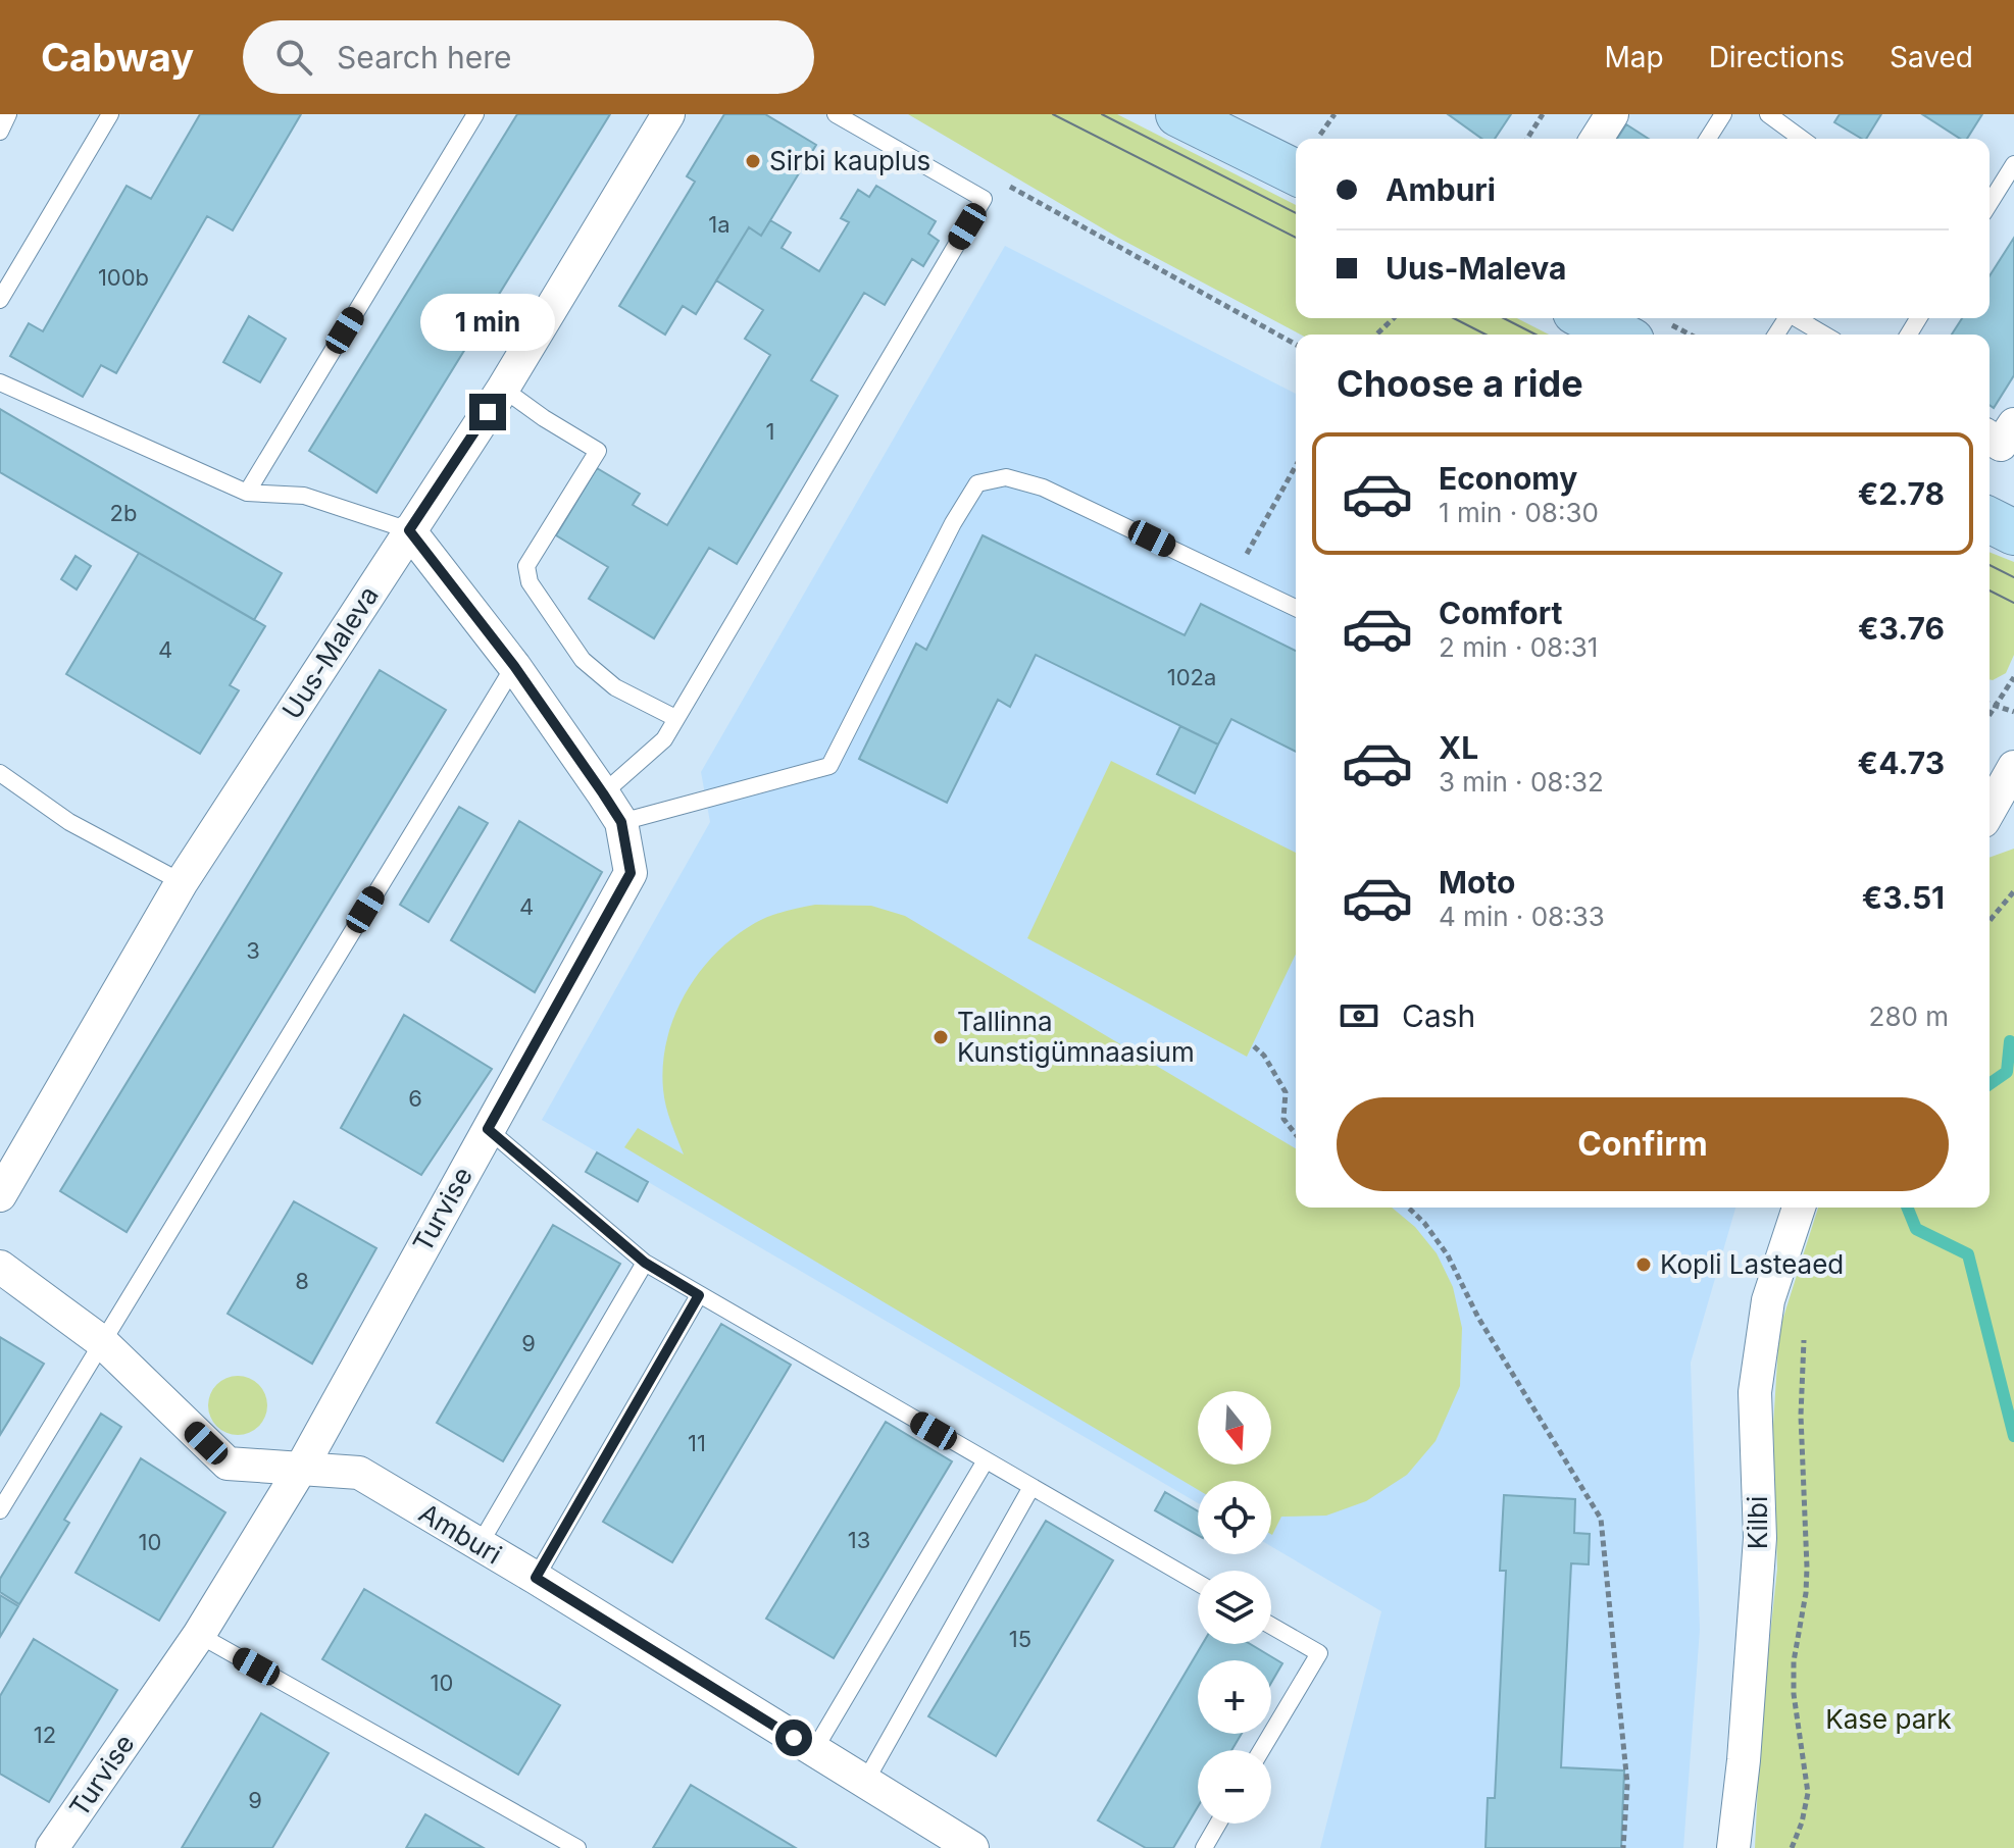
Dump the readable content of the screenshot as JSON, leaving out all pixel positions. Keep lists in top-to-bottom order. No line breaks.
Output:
{"streets":{"street":["Uus-Maleva","Turvise","Kilbi","Amburi"]},"crossings":[["Uus-Maleva","Turvise"],["Turvise","Amburi"]],"parks":["Kase park"],"places":["Sirbi kauplus","Tallinna Kunstigümnaasium","Kopli Lasteaed"],"house_numbers":["1a","100b","1","2b","4","102a","4","3","6","8","9","11","13","10","15","10","12","9"],"north":"bottom","page":{"header":"Cabway","search":"Search here","nav":["Map","Directions","Saved"],"banner":["Amburi","Uus-Maleva"],"bubble":"1 min","heading":"Choose a ride","list":[{"name":"Economy","note":"1 min · 08:30","value":"€2.78"},{"name":"Comfort","note":"2 min · 08:31","value":"€3.76"},{"name":"XL","note":"3 min · 08:32","value":"€4.73"},{"name":"Moto","note":"4 min · 08:33","value":"€3.51"}],"pay":["Cash","280 m"],"buttons":"Confirm","map_buttons":["+","−"]}}
